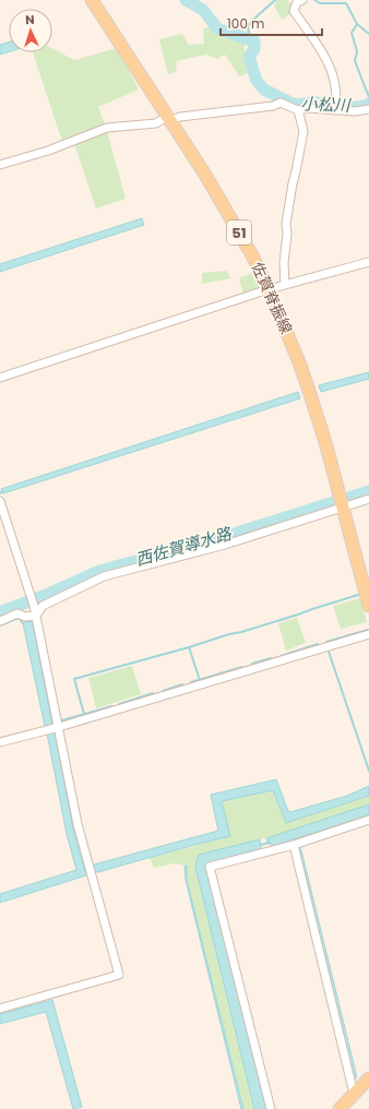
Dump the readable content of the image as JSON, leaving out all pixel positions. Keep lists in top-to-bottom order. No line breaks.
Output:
{"streets":{"main road":["51","佐賀脊振線"]},"water":["小松川","西佐賀導水路"],"scale_bar":"100 m","north":"top"}
